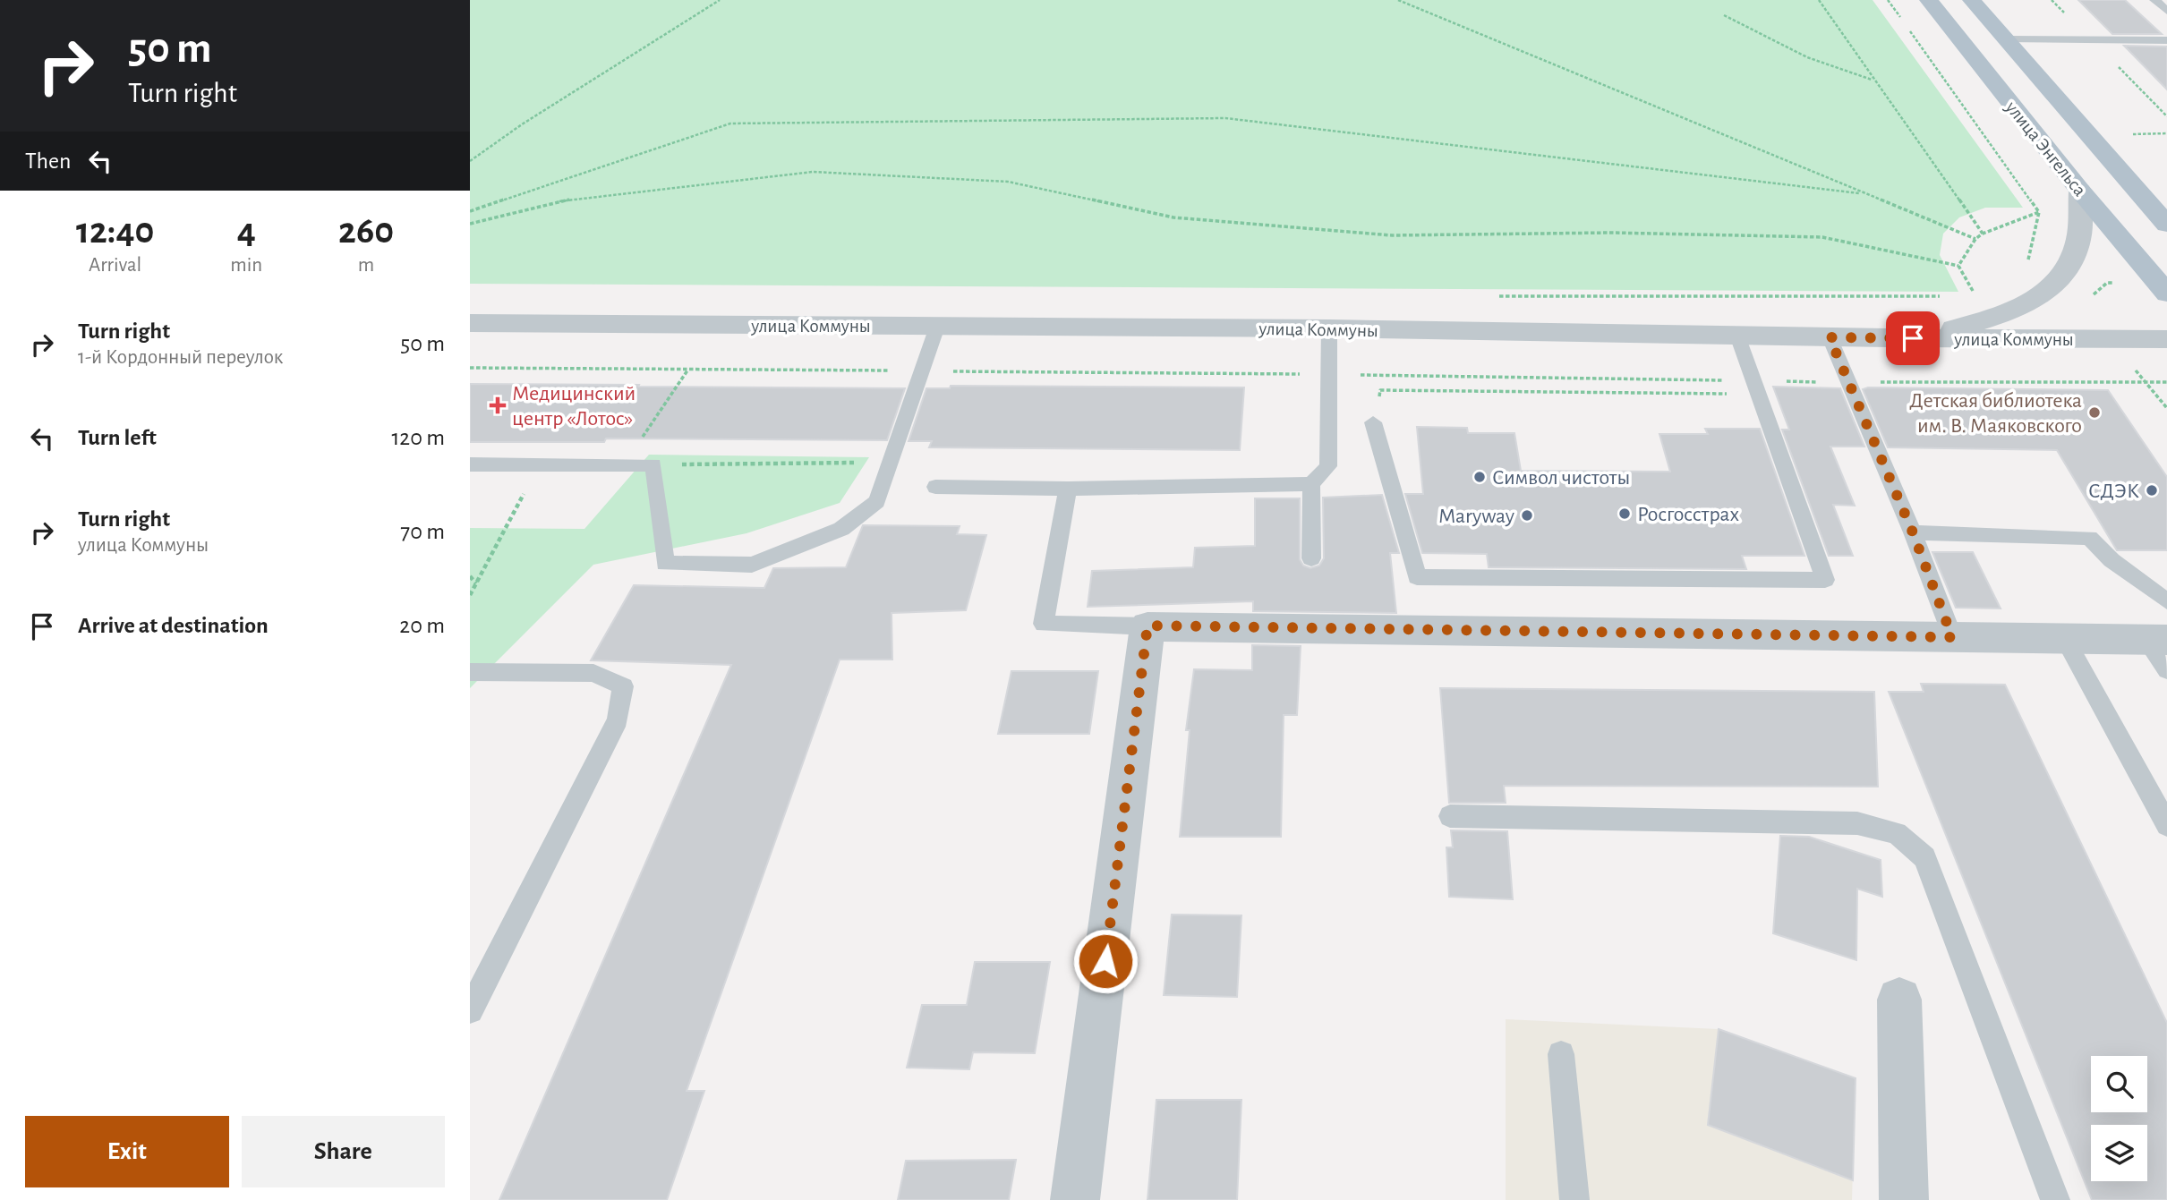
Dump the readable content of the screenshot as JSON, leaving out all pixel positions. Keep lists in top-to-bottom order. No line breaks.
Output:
{"streets":{"main road":["улица Энгельса"],"street":["улица Коммуны"]},"places":{"health":["Медицинский центр «Лотос»"],"other":["Детская библиотека им. В. Маяковского","Символ чистоты","СДЭК","Росгосстрах","Maryway"]},"page":{"turn":["50 m","Turn right"],"then":"Then","eta":["12:40","Arrival","4","min","260","m"],"list":[{"name":"Turn right","note":"1-й Кордонный переулок","value":"50 m"},{"name":"Turn left","value":"120 m"},{"name":"Turn right","note":"улица Коммуны","value":"70 m"},{"name":"Arrive at destination","value":"20 m"}],"buttons":["Exit","Share"]}}
